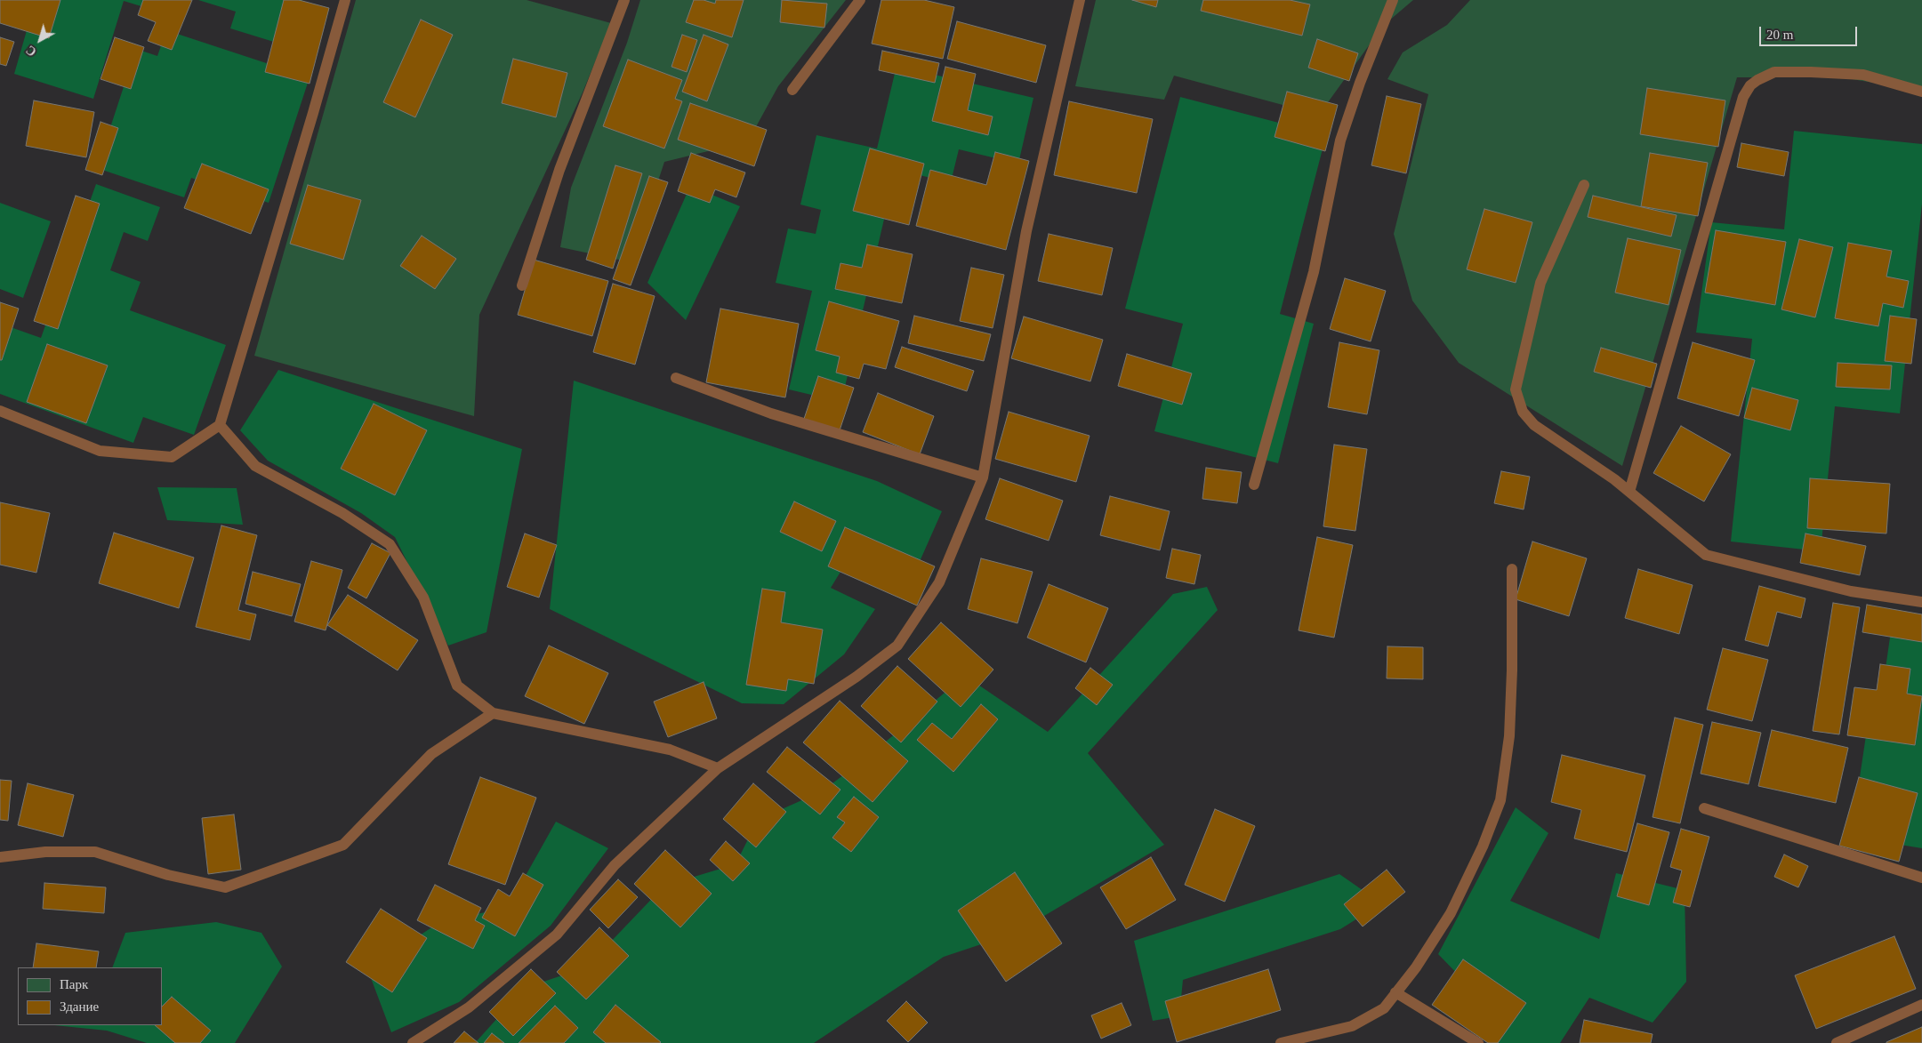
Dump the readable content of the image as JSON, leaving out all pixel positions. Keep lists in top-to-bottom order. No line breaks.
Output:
{"legend":["Парк","Здание"],"scale_bar":"20 m","north":"bottom left"}
